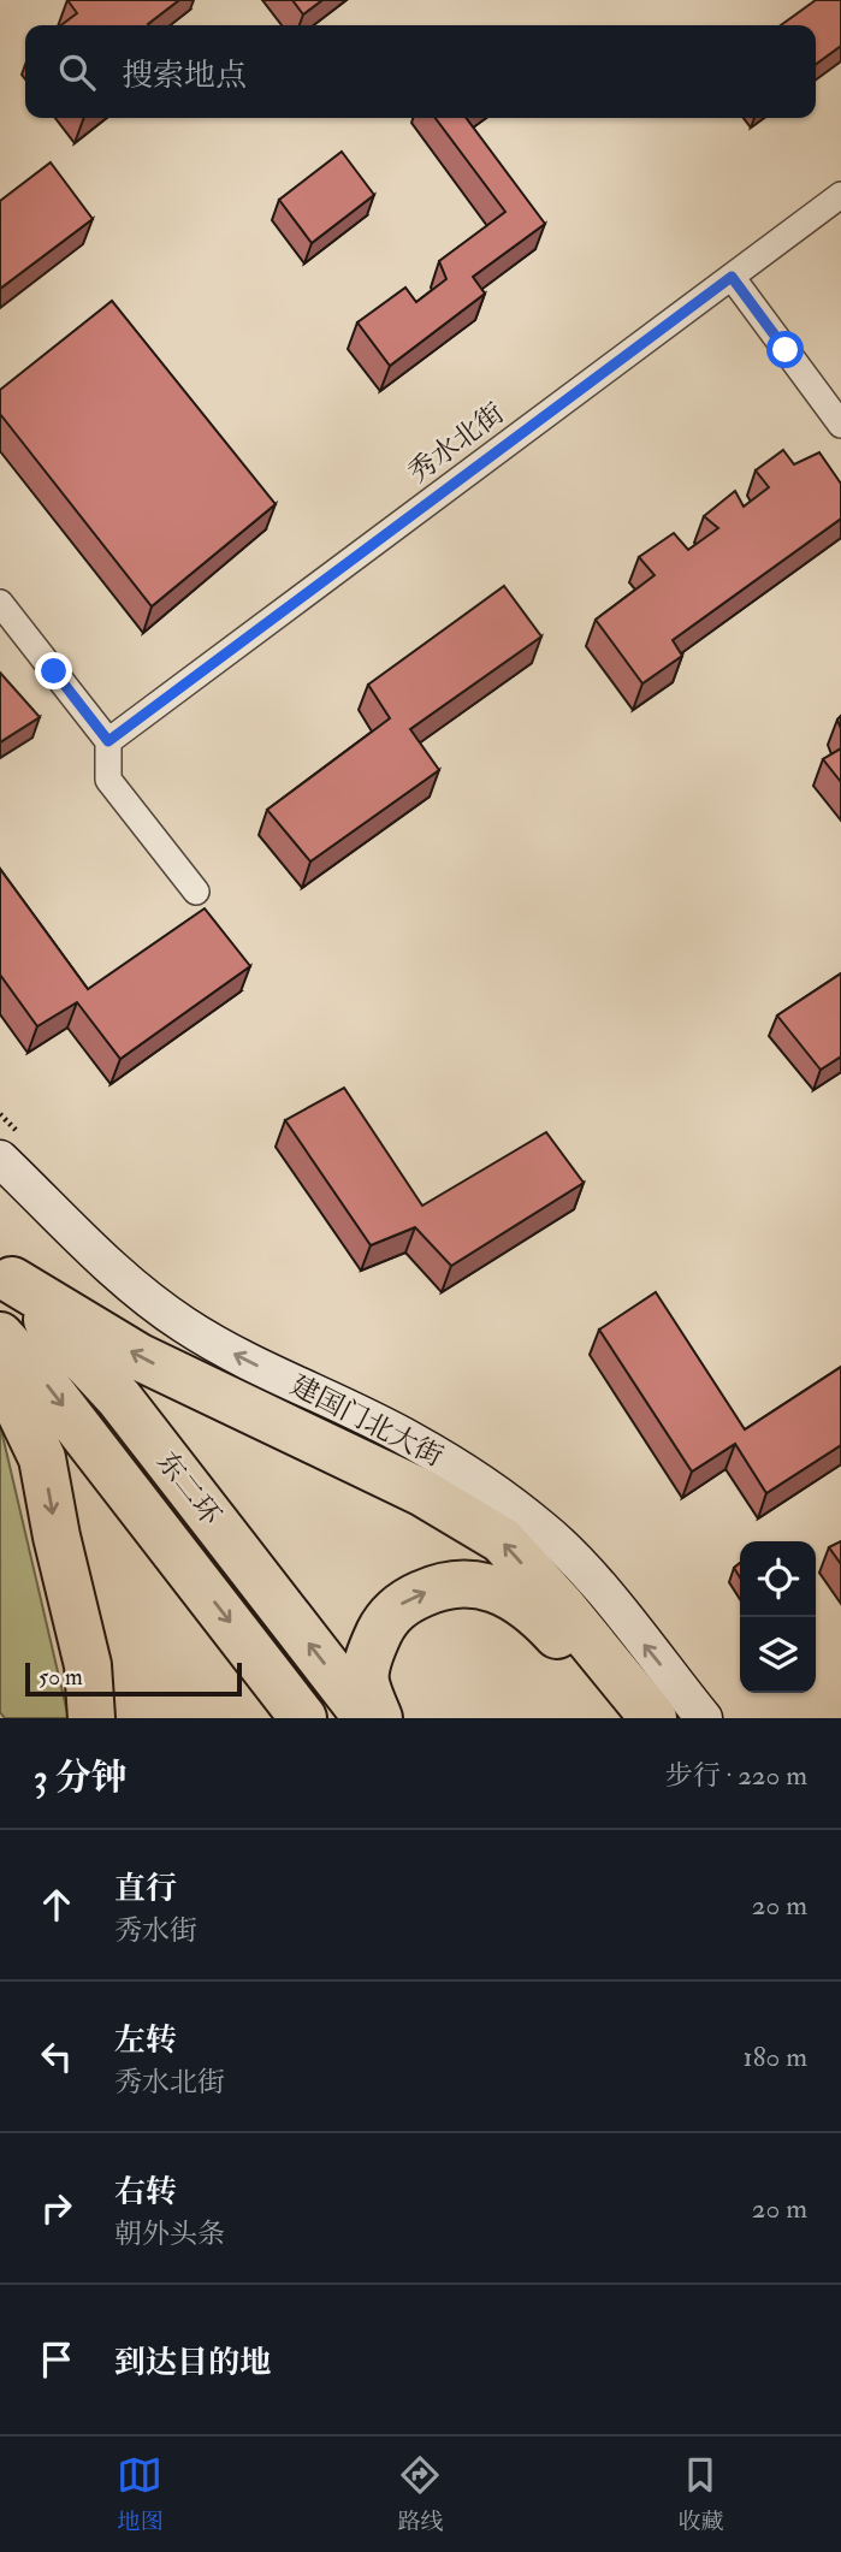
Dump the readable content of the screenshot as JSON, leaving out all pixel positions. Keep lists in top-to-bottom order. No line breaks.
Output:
{"streets":{"highway":["东二环"],"street":["秀水北街","建国门北大街"]},"one_way":["建国门北大街"],"scale_bar":"50 m","page":{"search":"搜索地点","scale":"50 m","heading":["3 分钟","步行 · 220 m"],"list":[["直行","秀水街","20 m"],["左转","秀水北街","180 m"],["右转","朝外头条","20 m"],"到达目的地"],"nav":["地图","路线","收藏"]}}
